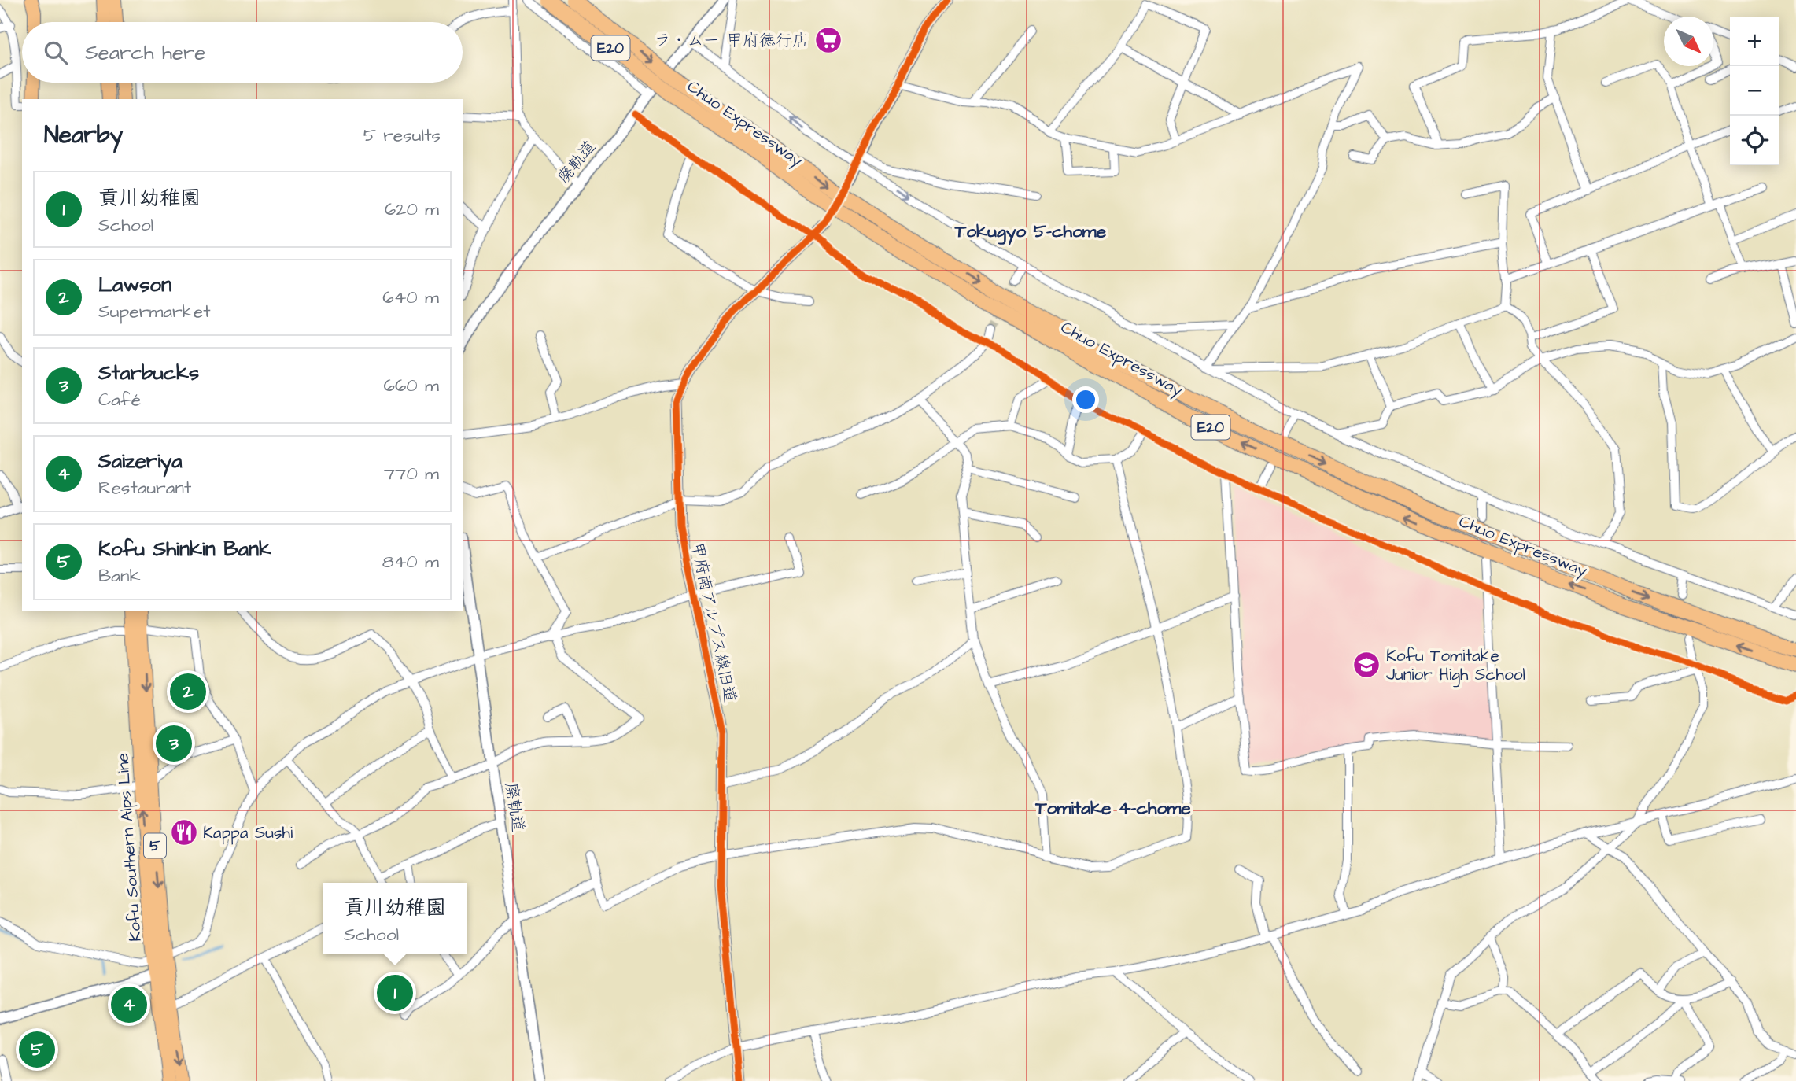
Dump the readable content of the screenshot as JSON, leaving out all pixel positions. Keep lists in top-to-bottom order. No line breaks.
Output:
{"streets":{"highway":["E20","Chuo Expressway"],"main road":["5","Kofu Southern Alps Line"],"street":["廃軌道","甲府南アルプス線旧道"]},"districts":["Tokugyo 5-chome","Tomitake 4-chome"],"places":{"supermarket":["ラ・ムー 甲府徳行店"],"school or university":["Kofu Tomitake Junior High School"],"restaurant":["Kappa Sushi"]},"north":"bottom right","page":{"map_buttons":["+","−"],"search":"Search here","heading":["Nearby","5 results"],"list":[{"mark":"1","name":"貢川幼稚園","note":"School","value":"620 m"},{"mark":"2","name":"Lawson","note":"Supermarket","value":"640 m"},{"mark":"3","name":"Starbucks","note":"Café","value":"660 m"},{"mark":"4","name":"Saizeriya","note":"Restaurant","value":"770 m"},{"mark":"5","name":"Kofu Shinkin Bank","note":"Bank","value":"840 m"}],"pins":["2","3","1","4","5"],"popup":["貢川幼稚園","School"]}}
